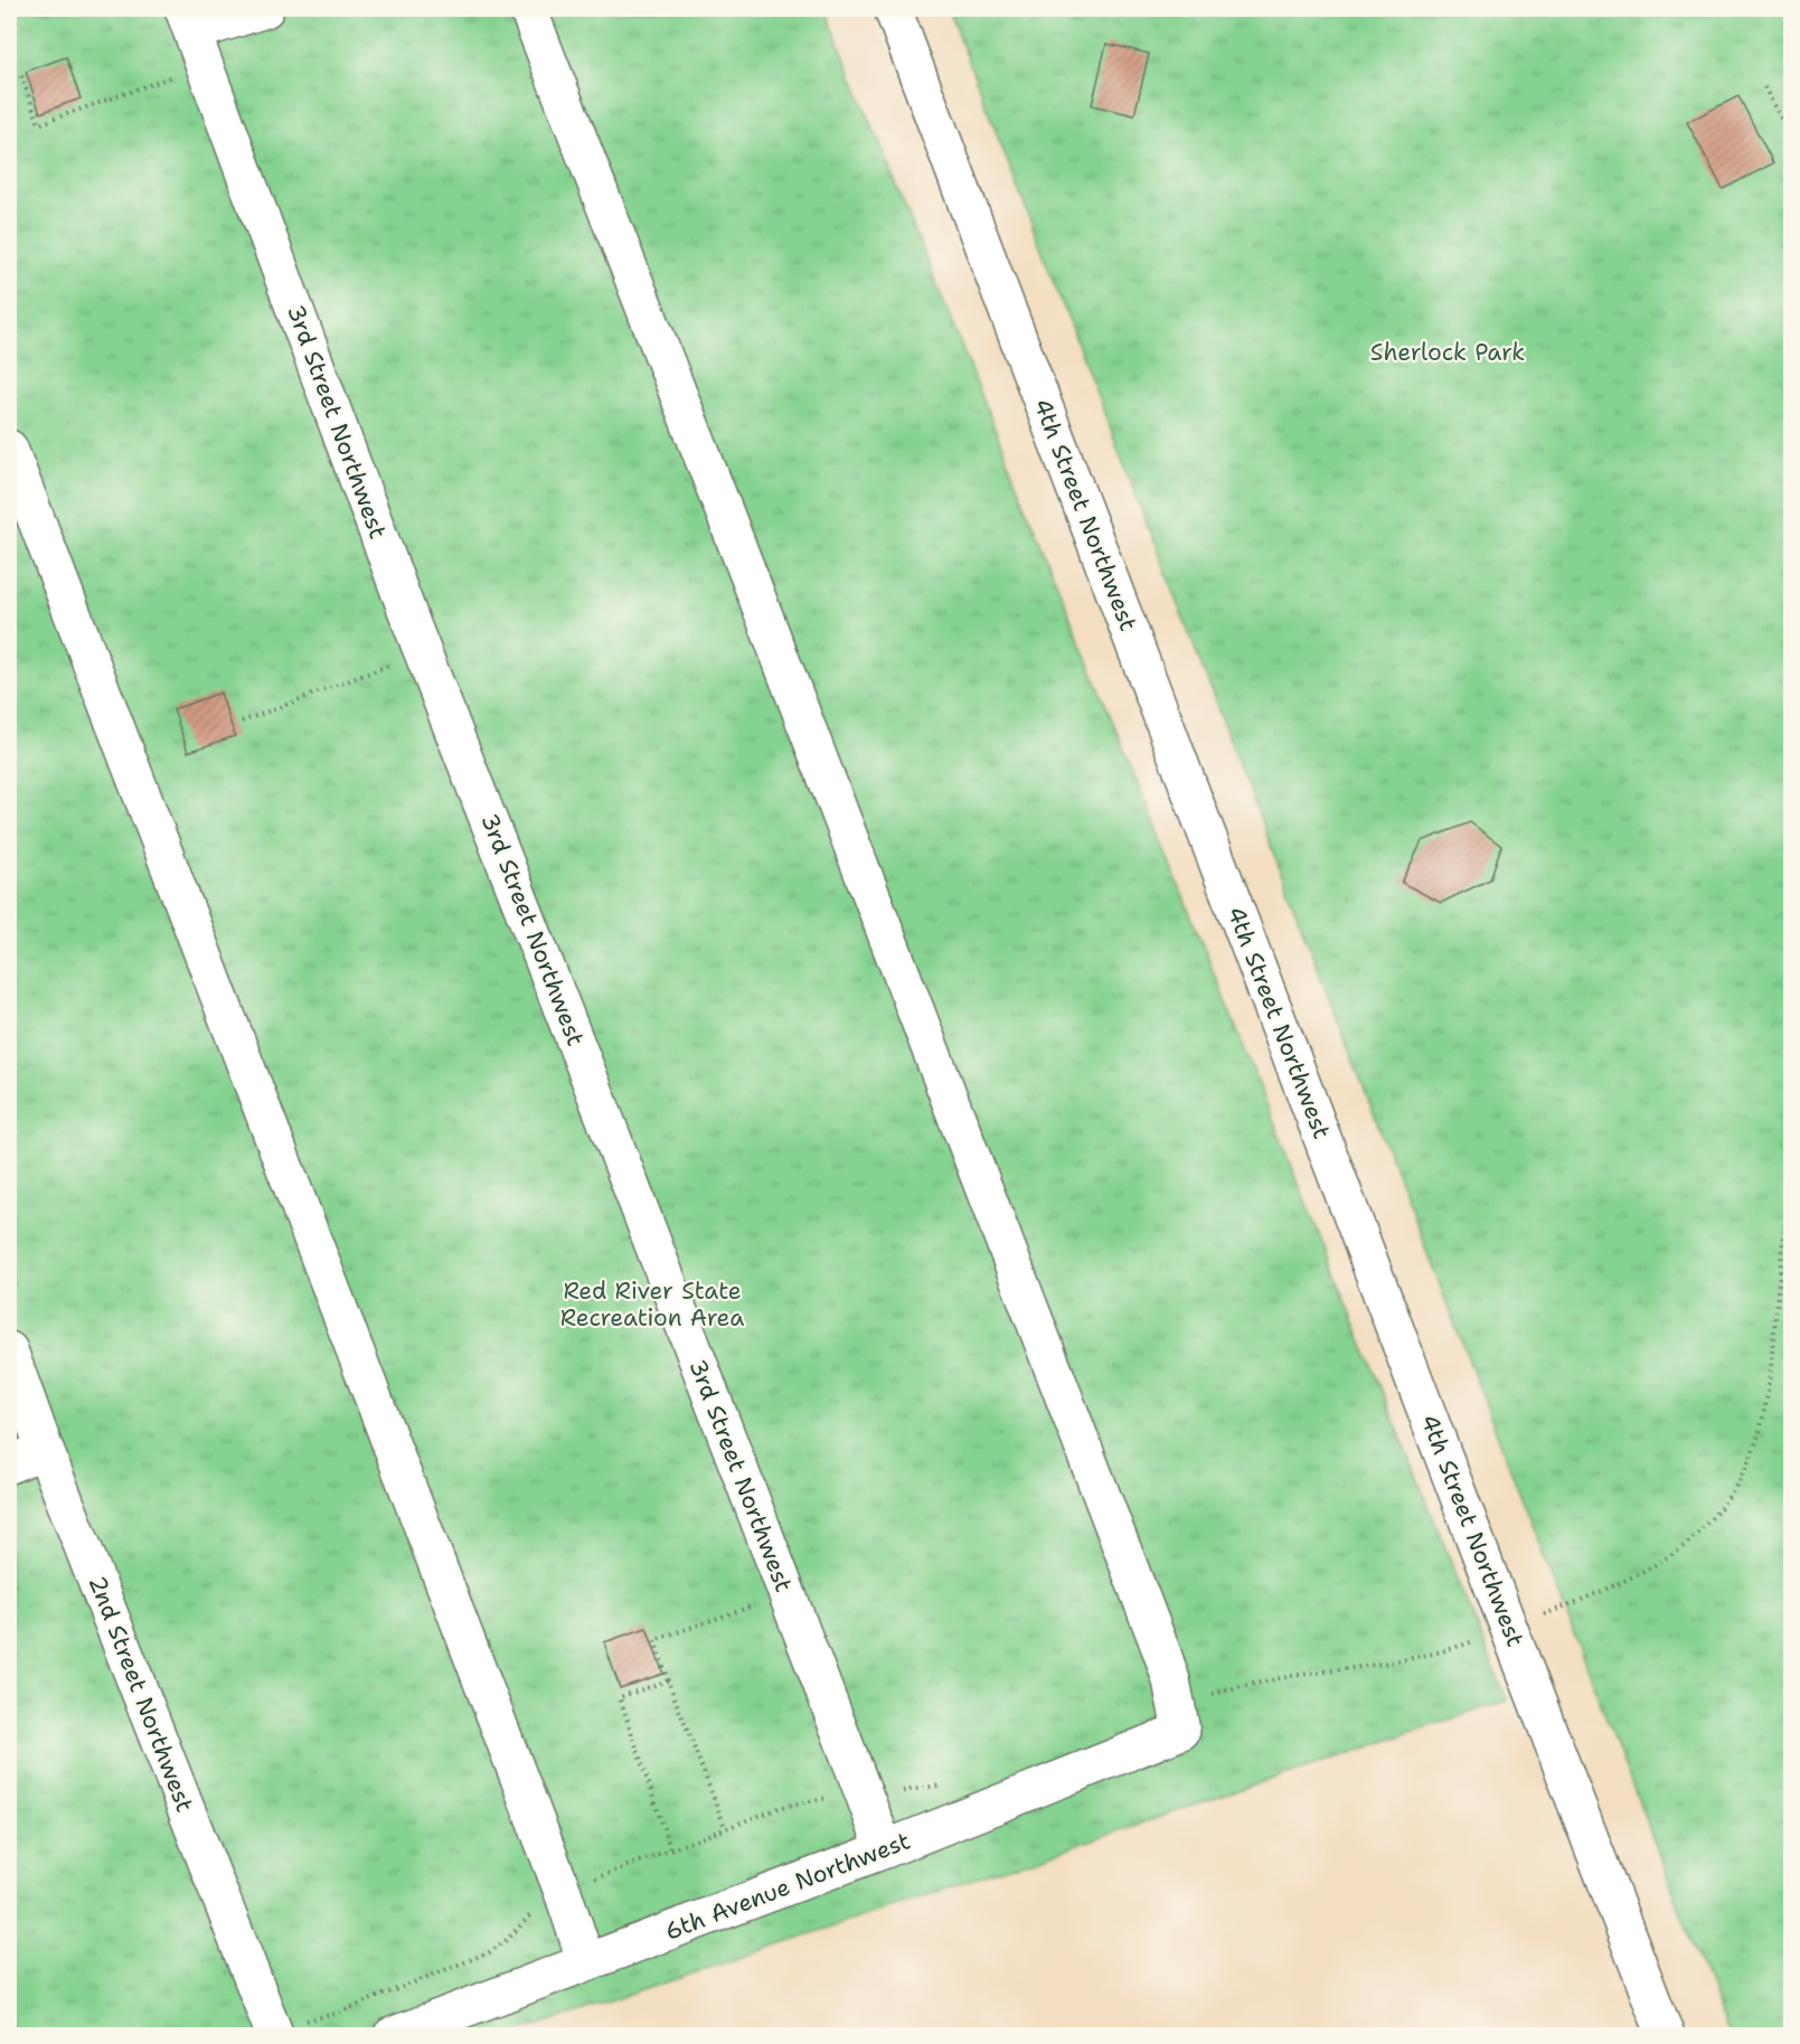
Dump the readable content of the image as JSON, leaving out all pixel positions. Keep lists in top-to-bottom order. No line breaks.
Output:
{"streets":{"street":["3rd Street Northwest","4th Street Northwest","2nd Street Northwest","6th Avenue Northwest"]},"crossings":[["3rd Street Northwest","6th Avenue Northwest"]],"parks":["Sherlock Park","Red River State Recreation Area"]}
